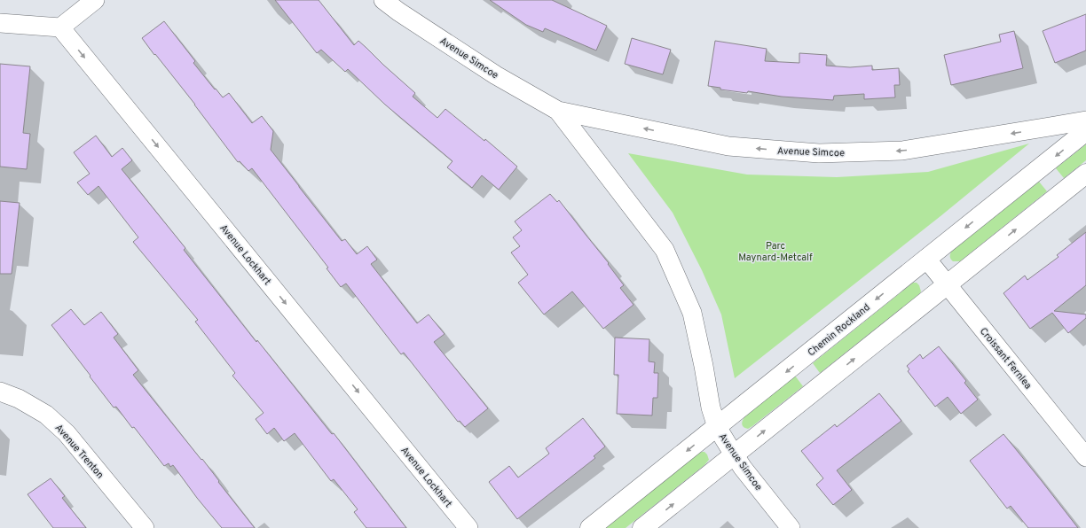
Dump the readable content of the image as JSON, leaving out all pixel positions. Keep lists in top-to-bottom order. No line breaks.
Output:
{"streets":{"street":["Avenue Simcoe","Avenue Lockhart","Chemin Rockland","Croissant Fernlea","Avenue Trenton"]},"crossings":[["Avenue Simcoe","Chemin Rockland"],["Chemin Rockland","Croissant Fernlea"]],"one_way":["Avenue Simcoe","Avenue Lockhart"],"parks":["Parc Maynard-Metcalf"]}
